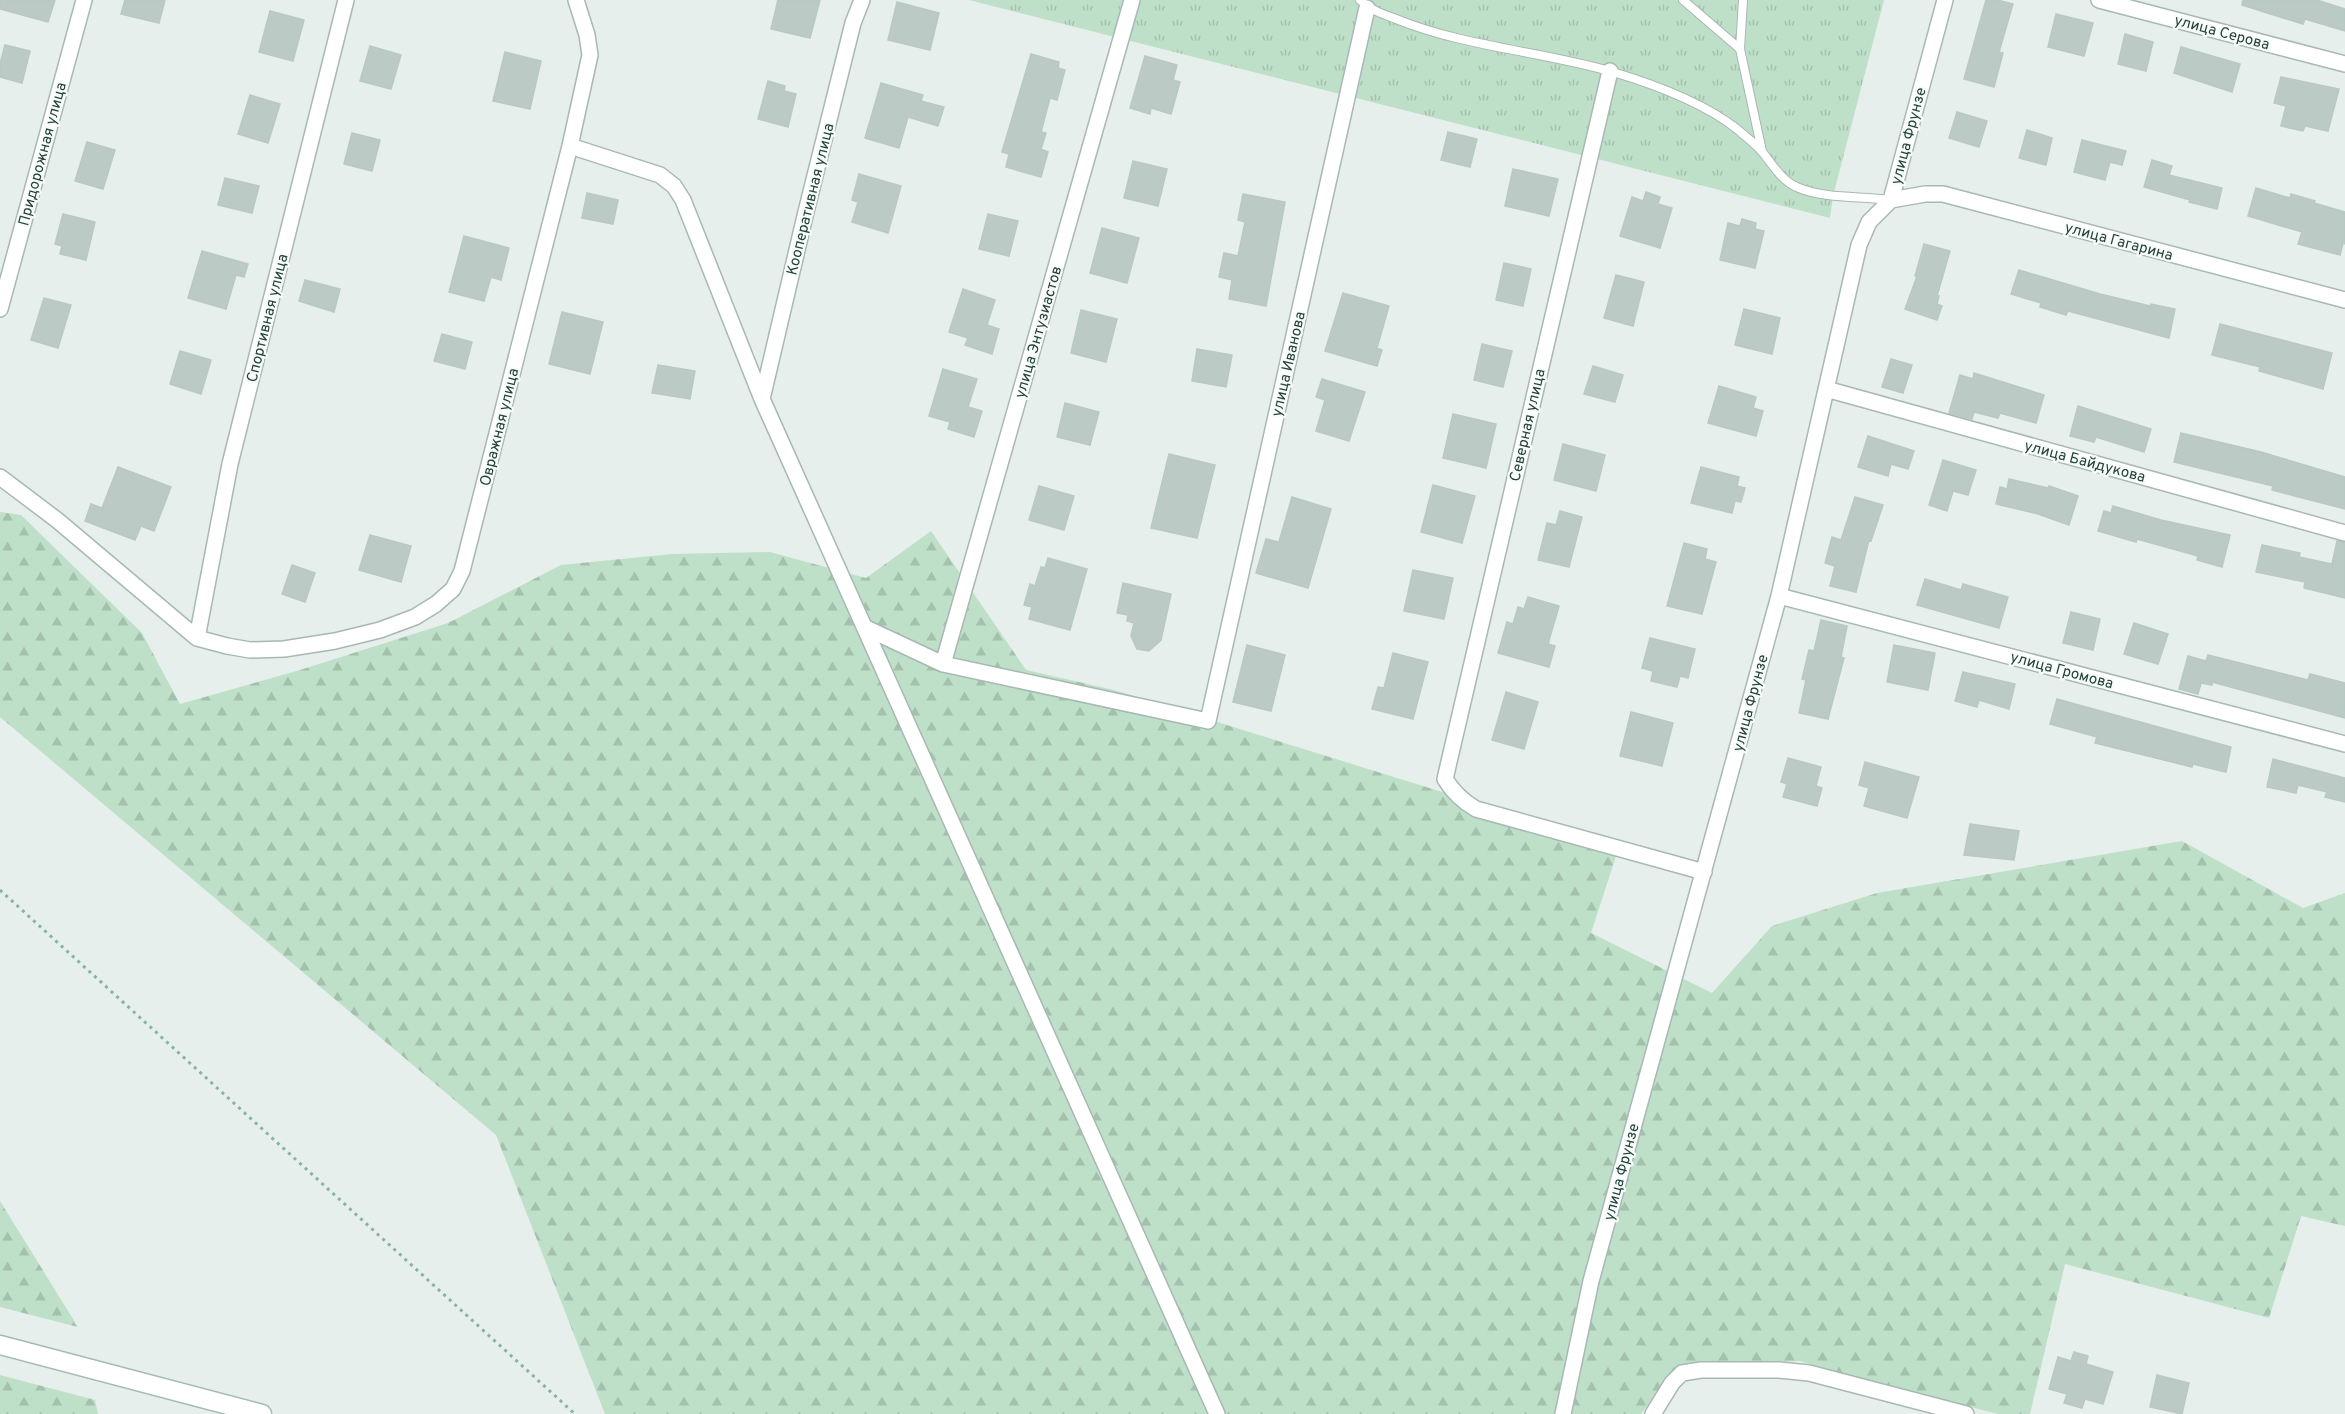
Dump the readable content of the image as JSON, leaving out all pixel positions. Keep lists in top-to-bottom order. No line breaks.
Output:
{"streets":{"street":["улица Серова","улица Фрунзе","Придорожная улица","Кооперативная улица","улица Гагарина","Спортивная улица","улица Энтузиастов","улица Иванова","Северная улица","Овражная улица","улица Байдукова","улица Громова"]},"crossings":[["улица Фрунзе","улица Гагарина"],["улица Фрунзе","Северная улица"],["улица Фрунзе","улица Байдукова"],["улица Фрунзе","улица Громова"],["Спортивная улица","Овражная улица"],["улица Энтузиастов","улица Иванова"]]}
